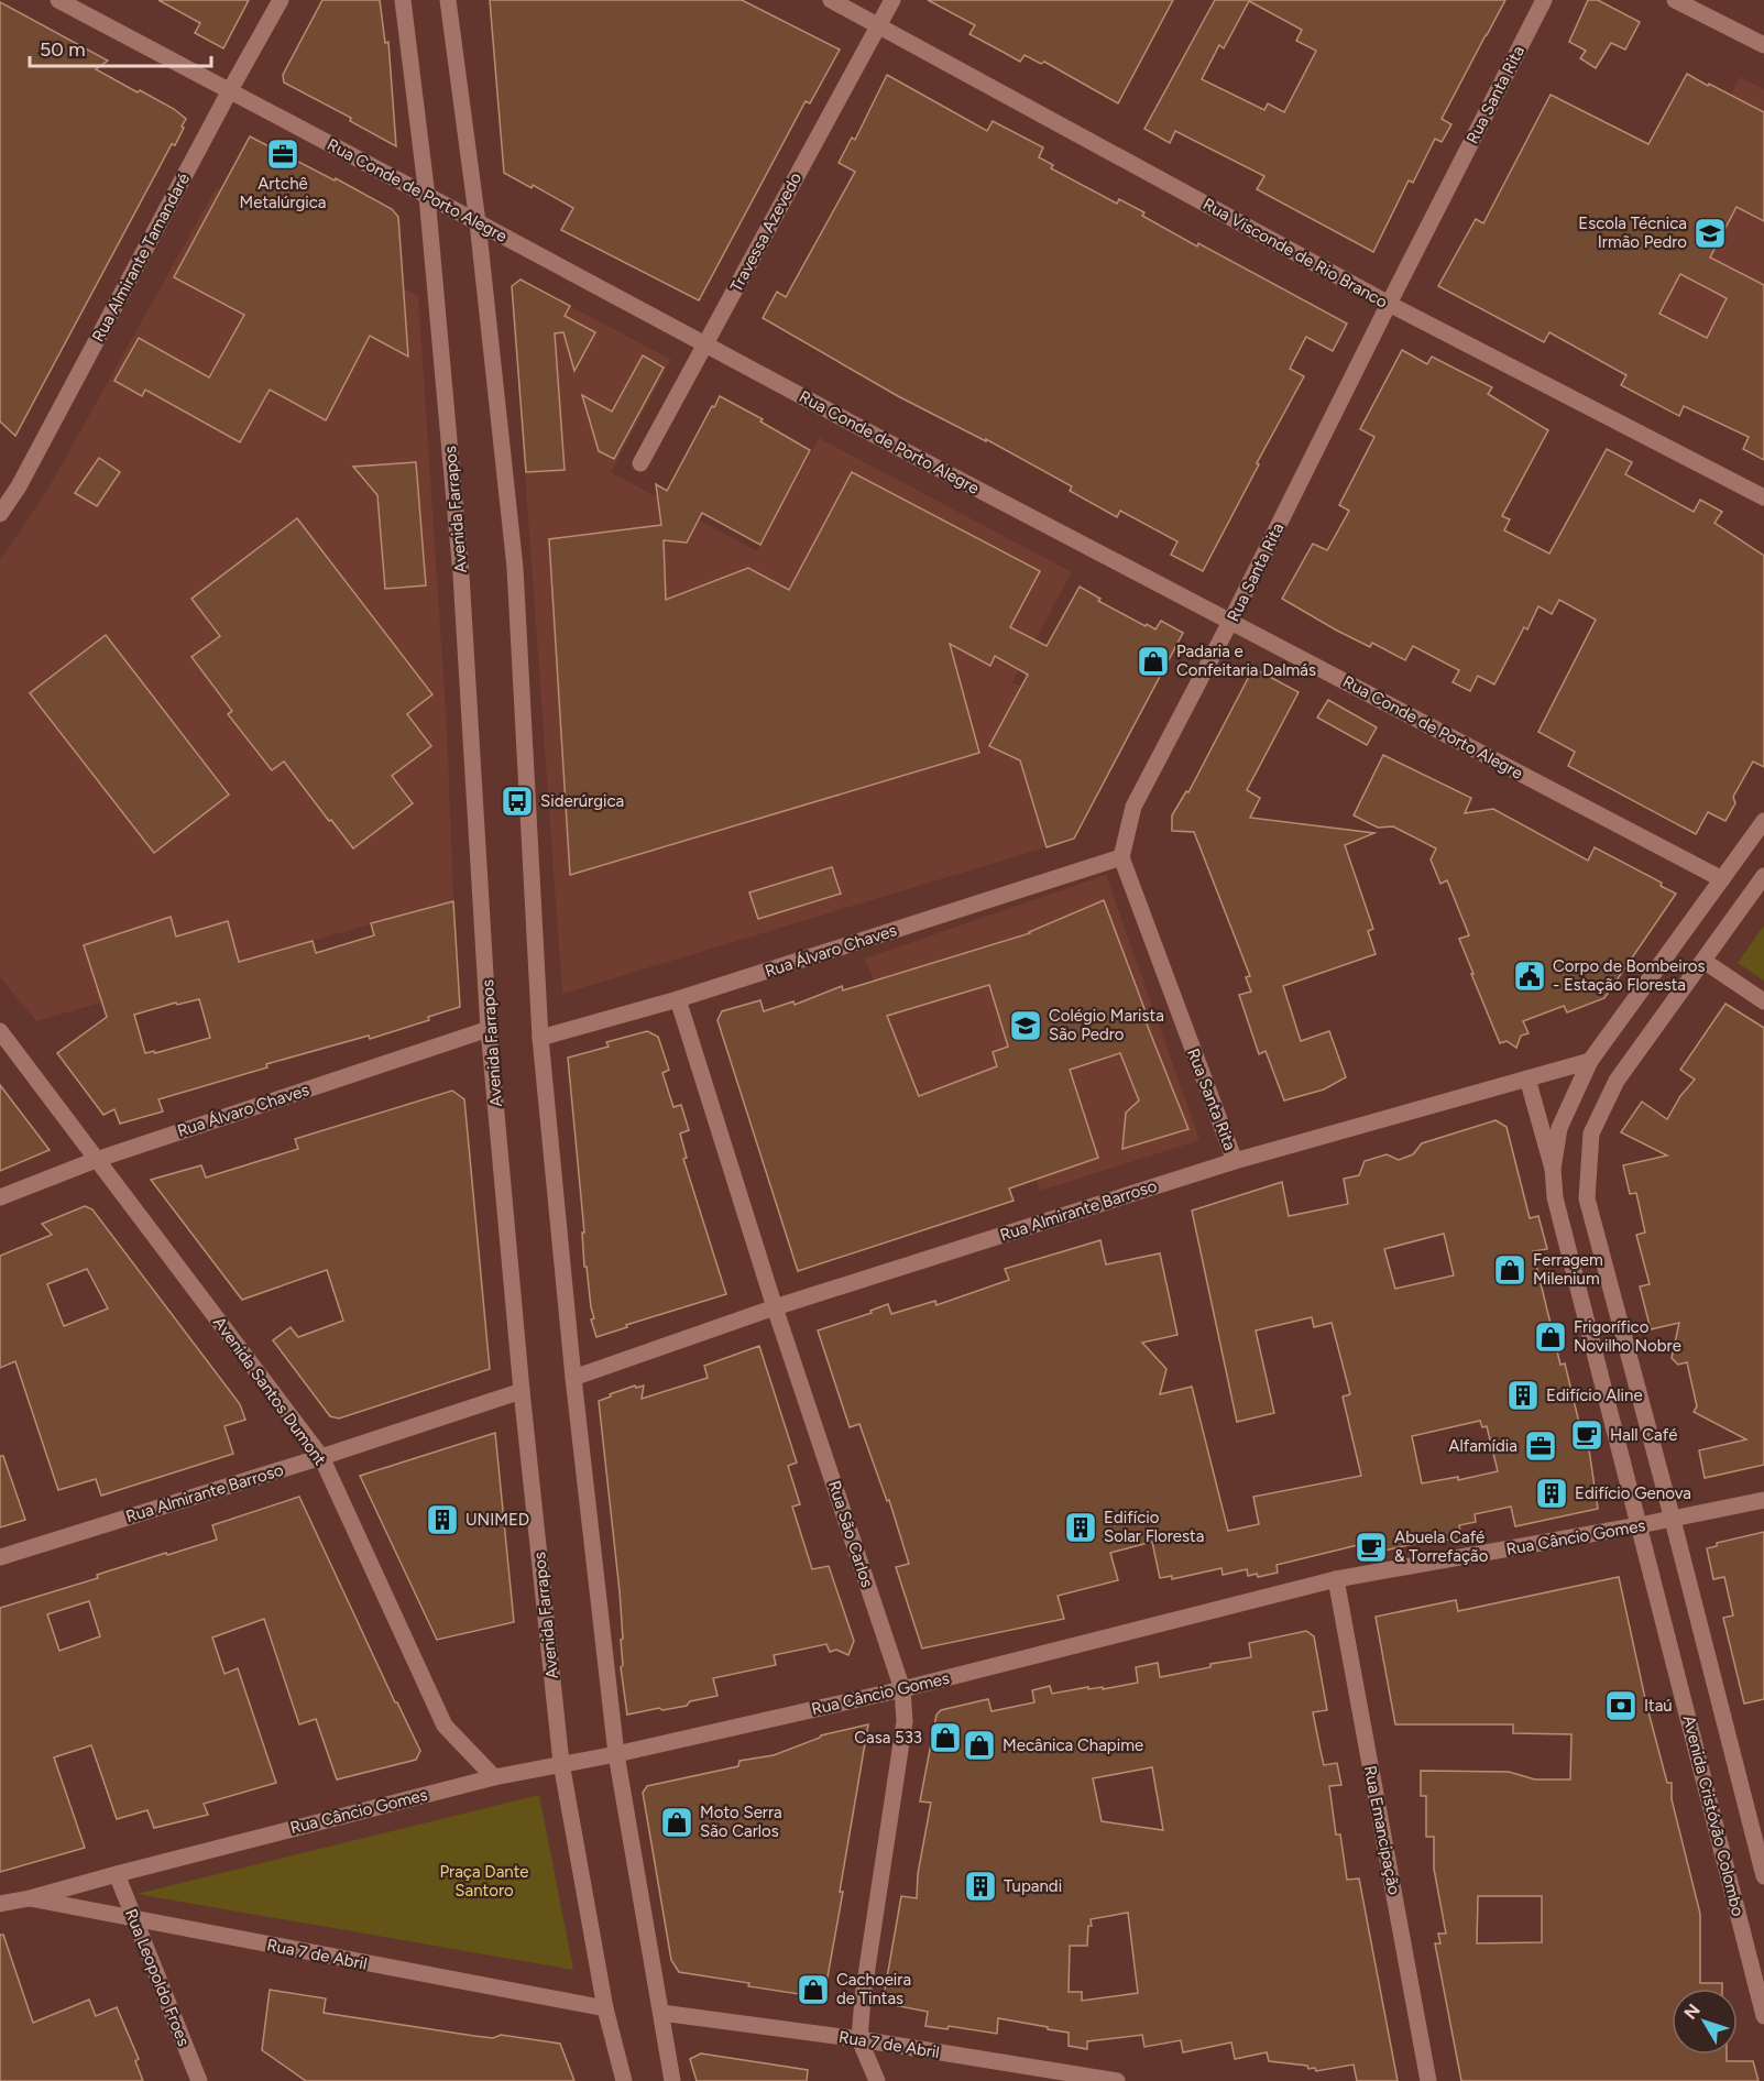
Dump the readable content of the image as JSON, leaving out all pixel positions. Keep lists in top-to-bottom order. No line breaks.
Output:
{"streets":{"street":["Rua Santa Rita","Rua Conde de Porto Alegre","Travessa Azevedo","Rua Visconde de Rio Branco","Rua Almirante Tamandaré","Avenida Farrapos","Rua Álvaro Chaves","Rua Almirante Barroso","Avenida Santos Dumont","Rua São Carlos","Rua Câncio Gomes","Avenida Cristóvão Colombo","Rua Emancipação","Rua 7 de Abril","Rua Leopoldo Froes"]},"crossings":[["Rua Santa Rita","Rua Conde de Porto Alegre"],["Rua Santa Rita","Rua Visconde de Rio Branco"],["Rua Santa Rita","Rua Álvaro Chaves"],["Rua Santa Rita","Rua Almirante Barroso"],["Rua Conde de Porto Alegre","Travessa Azevedo"],["Rua Conde de Porto Alegre","Rua Almirante Tamandaré"],["Rua Conde de Porto Alegre","Avenida Farrapos"],["Rua Conde de Porto Alegre","Avenida Cristóvão Colombo"],["Travessa Azevedo","Rua Visconde de Rio Branco"],["Avenida Farrapos","Rua Álvaro Chaves"],["Avenida Farrapos","Rua Almirante Barroso"],["Avenida Farrapos","Rua Câncio Gomes"],["Avenida Farrapos","Rua 7 de Abril"],["Rua Álvaro Chaves","Avenida Santos Dumont"],["Rua Álvaro Chaves","Rua São Carlos"],["Rua Almirante Barroso","Avenida Santos Dumont"],["Rua Almirante Barroso","Rua São Carlos"],["Rua Almirante Barroso","Avenida Cristóvão Colombo"],["Avenida Santos Dumont","Rua Câncio Gomes"],["Rua São Carlos","Rua Câncio Gomes"],["Rua São Carlos","Rua 7 de Abril"],["Rua Câncio Gomes","Avenida Cristóvão Colombo"],["Rua Câncio Gomes","Rua Emancipação"],["Rua Câncio Gomes","Rua 7 de Abril"],["Rua Câncio Gomes","Rua Leopoldo Froes"],["Rua 7 de Abril","Rua Leopoldo Froes"]],"parks":["Praça Dante Santoro"],"places":{"office":["Artchê Metalúrgica","Alfamídia"],"school or university":["Escola Técnica Irmão Pedro","Colégio Marista São Pedro"],"shop":["Padaria e Confeitaria Dalmás","Ferragem Milenium","Frigorífico Novilho Nobre","Casa 533","Mecânica Chapime","Moto Serra São Carlos","Cachoeira de Tintas"],"bus stop":["Siderúrgica"],"public building":["Corpo de Bombeiros - Estação Floresta"],"building":["Edifício Aline","Edifício Genova","UNIMED","Edifício Solar Floresta","Tupandi"],"cafe":["Hall Café","Abuela Café & Torrefação"],"bank":["Itaú"]},"scale_bar":"50 m","north":"top left"}
